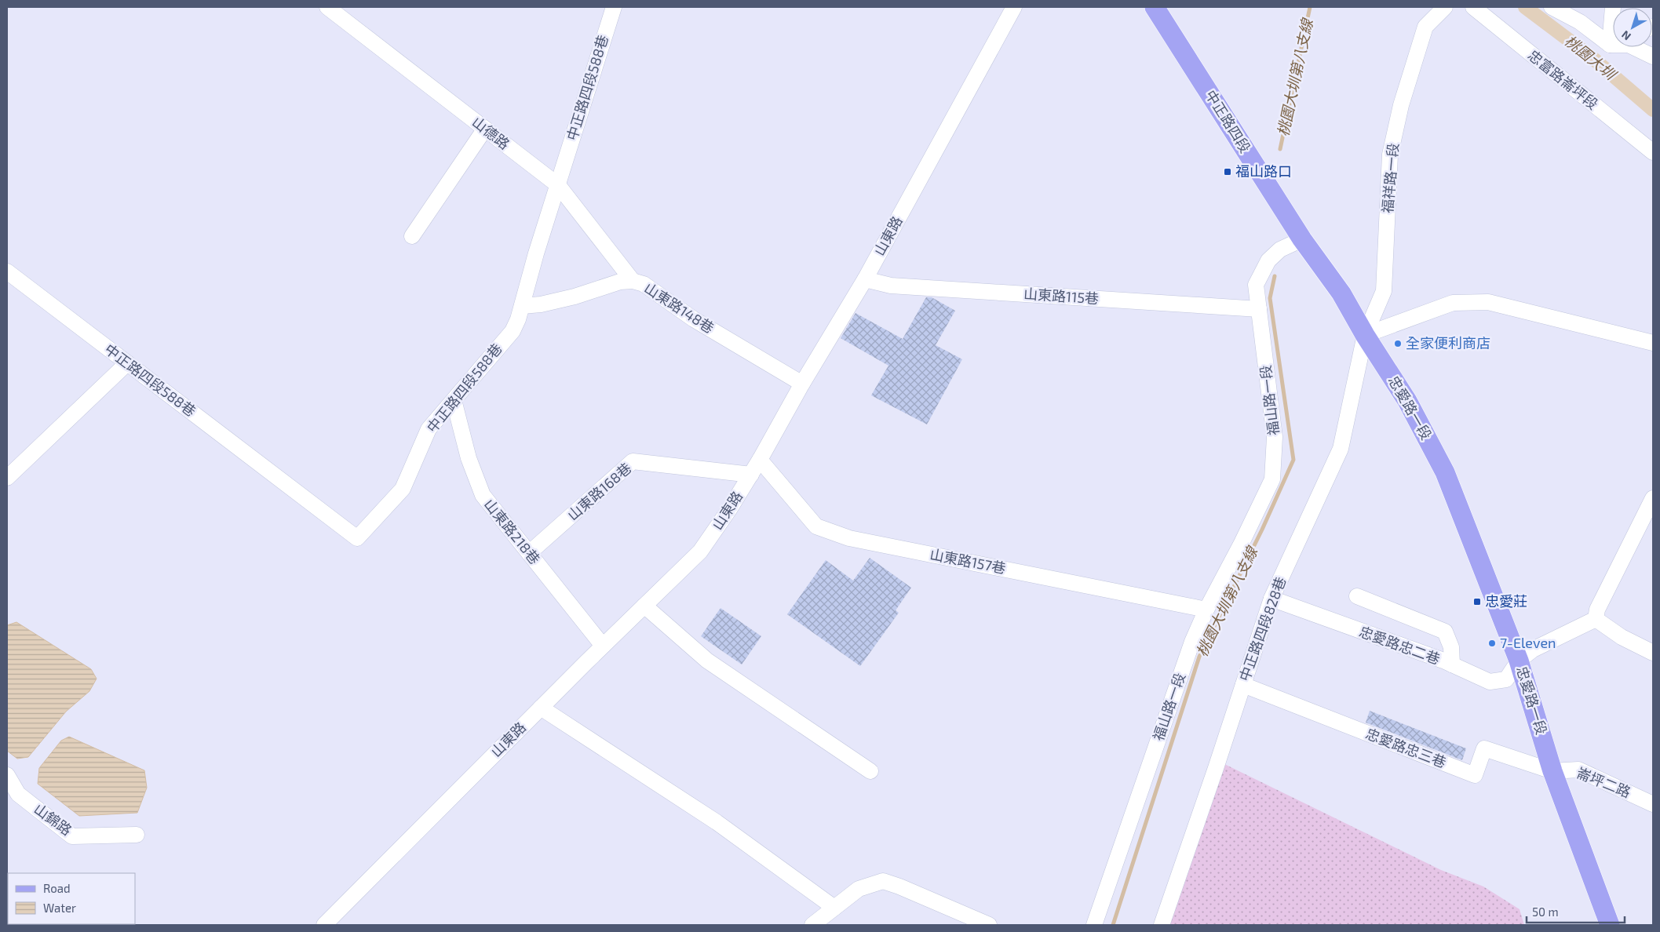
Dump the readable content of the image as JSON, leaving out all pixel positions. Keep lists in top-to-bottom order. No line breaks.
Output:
{"streets":{"main road":["中正路四段","忠愛路一段"],"street":["忠富路崙坪段","中正路四段588巷","山德路","福祥路一段","山東路","山東路115巷","山東路148巷","福山路一段","山東路168巷","山東路218巷","山東路157巷","中正路四段828巷","忠愛路忠二巷","忠愛路忠三巷","崙坪二路","山錦路"]},"crossings":[["中正路四段588巷","山德路"],["中正路四段588巷","山東路148巷"],["中正路四段588巷","山東路218巷"],["中正路四段","福祥路一段"],["中正路四段","福山路一段"],["中正路四段","忠愛路一段"],["中正路四段","中正路四段828巷"],["山德路","山東路148巷"],["福祥路一段","忠愛路一段"],["福祥路一段","中正路四段828巷"],["山東路","山東路115巷"],["山東路","山東路148巷"],["山東路","山東路168巷"],["山東路","山東路218巷"],["山東路","山東路157巷"],["山東路115巷","福山路一段"],["福山路一段","山東路157巷"],["忠愛路一段","中正路四段828巷"],["忠愛路一段","忠愛路忠二巷"],["忠愛路一段","忠愛路忠三巷"],["忠愛路一段","崙坪二路"],["山東路168巷","山東路218巷"],["中正路四段828巷","忠愛路忠二巷"],["中正路四段828巷","忠愛路忠三巷"],["忠愛路忠三巷","崙坪二路"]],"water":["桃園大圳","桃園大圳第八支線"],"places":{"transit":["福山路口","忠愛莊"],"other":["全家便利商店","7-Eleven"]},"legend":["Road","Water"],"scale_bar":"50 m","north":"bottom left"}
